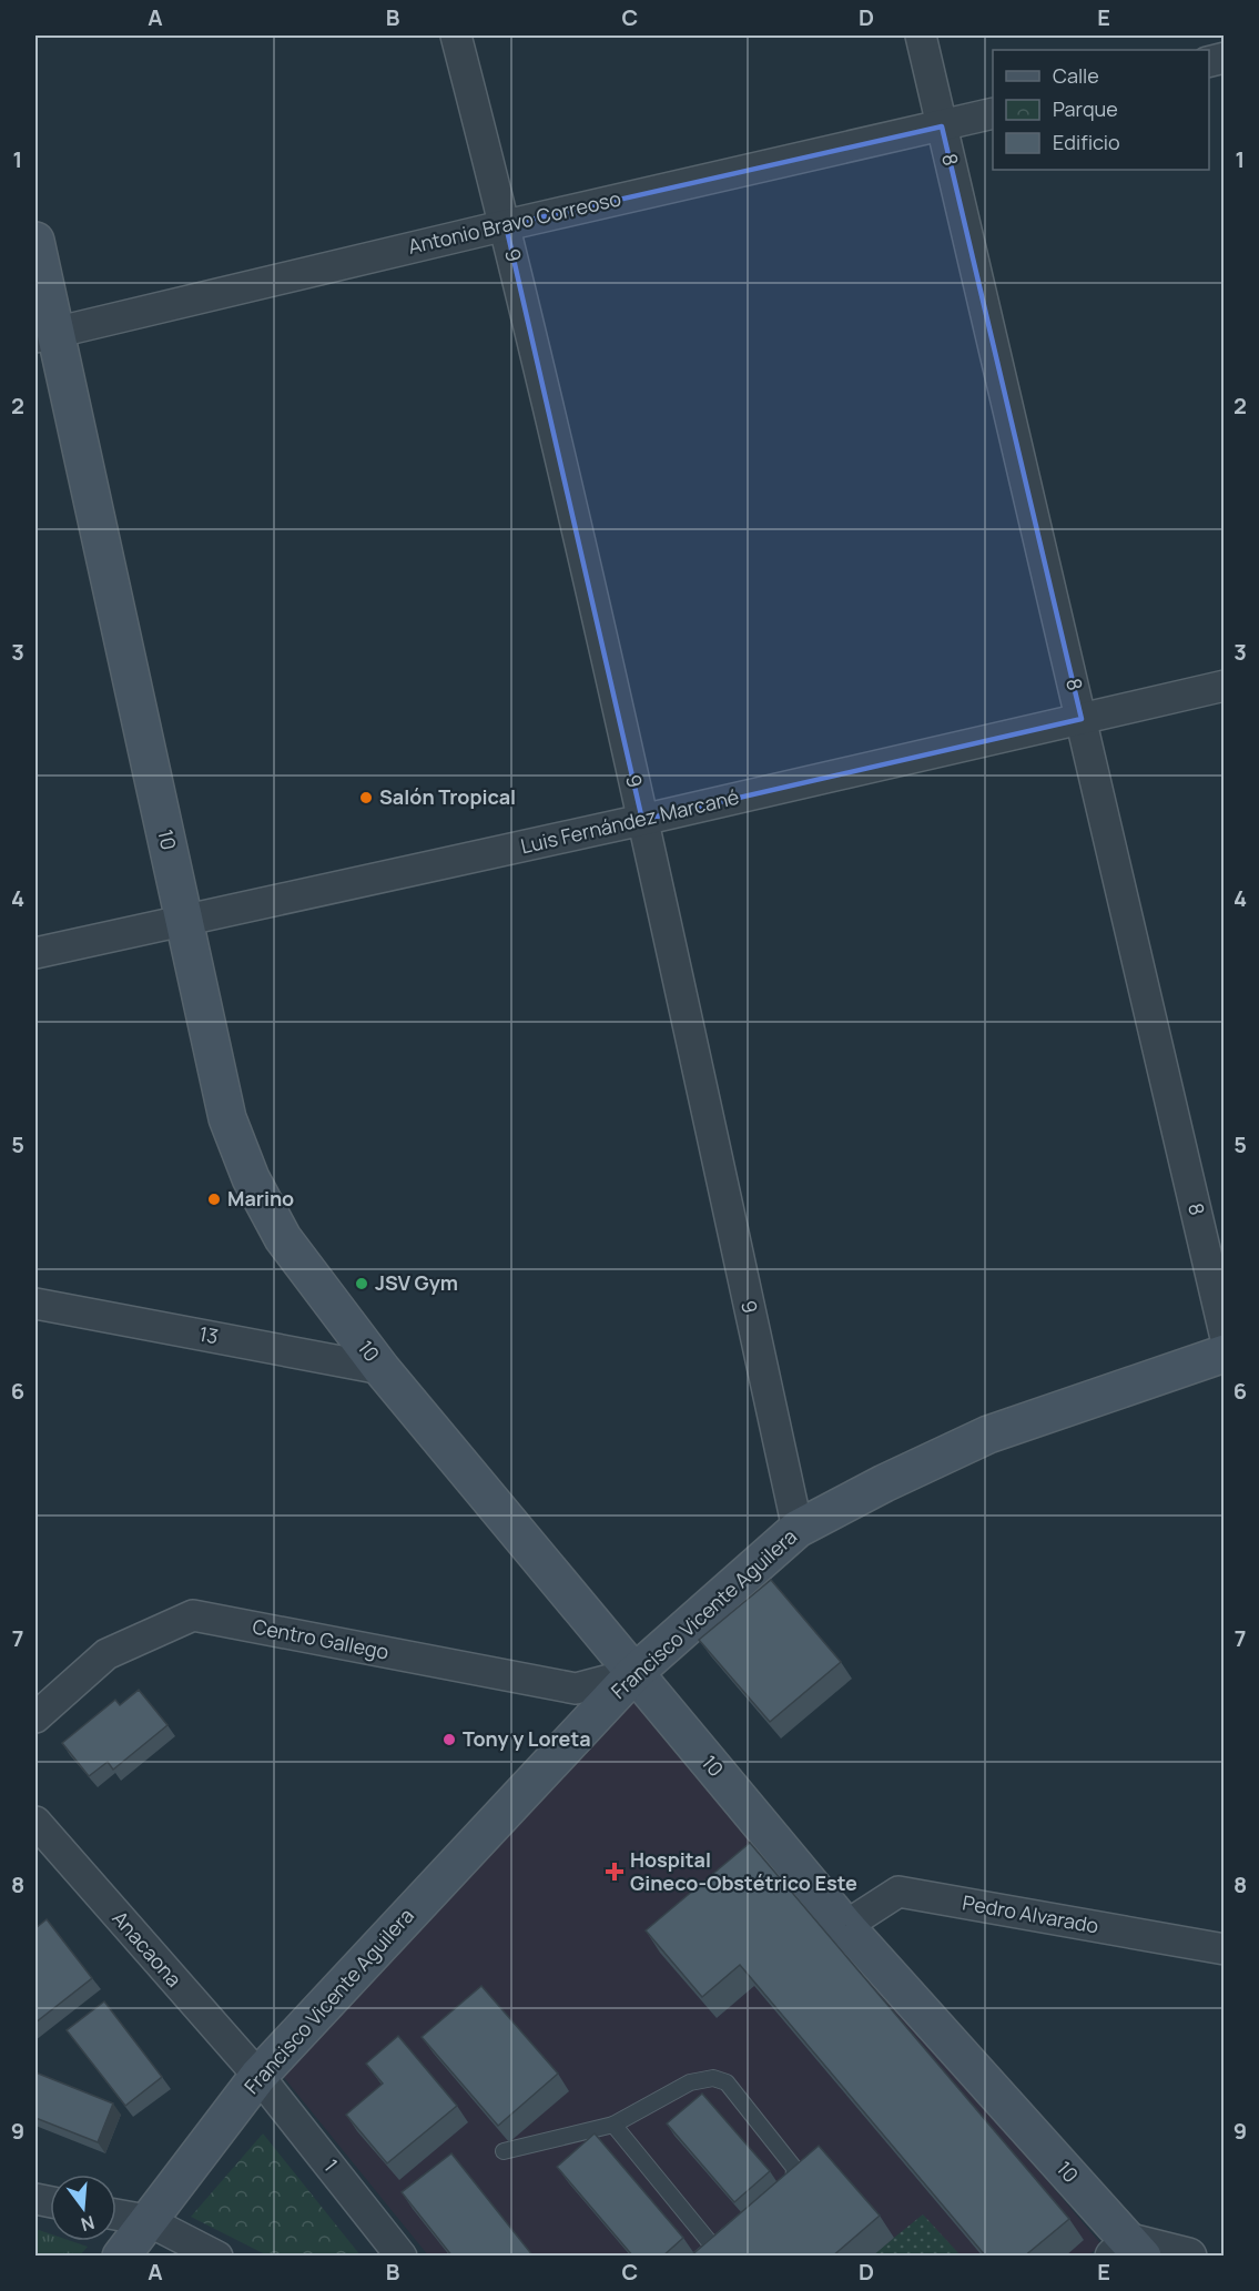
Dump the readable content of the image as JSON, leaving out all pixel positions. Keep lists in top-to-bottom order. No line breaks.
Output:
{"streets":{"main road":["10","Francisco Vicente Aguilera"],"street":["8","Antonio Bravo Correoso","9","Luis Fernández Marcané","13","Centro Gallego","Pedro Alvarado","Anacaona","1"]},"crossings":[["8","Antonio Bravo Correoso"],["8","Luis Fernández Marcané"],["Antonio Bravo Correoso","9"],["Antonio Bravo Correoso","10"],["9","Luis Fernández Marcané"],["9","Francisco Vicente Aguilera"],["Luis Fernández Marcané","10"],["10","13"],["10","Francisco Vicente Aguilera"],["10","Centro Gallego"],["10","Pedro Alvarado"],["Francisco Vicente Aguilera","Centro Gallego"],["Francisco Vicente Aguilera","Anacaona"],["Francisco Vicente Aguilera","1"],["Anacaona","1"]],"places":{"other":["Salón Tropical","Marino","JSV Gym","Tony y Loreta"],"health":["Hospital Gineco-Obstétrico Este"]},"legend":["Calle","Parque","Edificio"],"north":"bottom","grid":{"columns":["A","B","C","D","E"],"rows":["1","2","3","4","5","6","7","8","9"]}}
